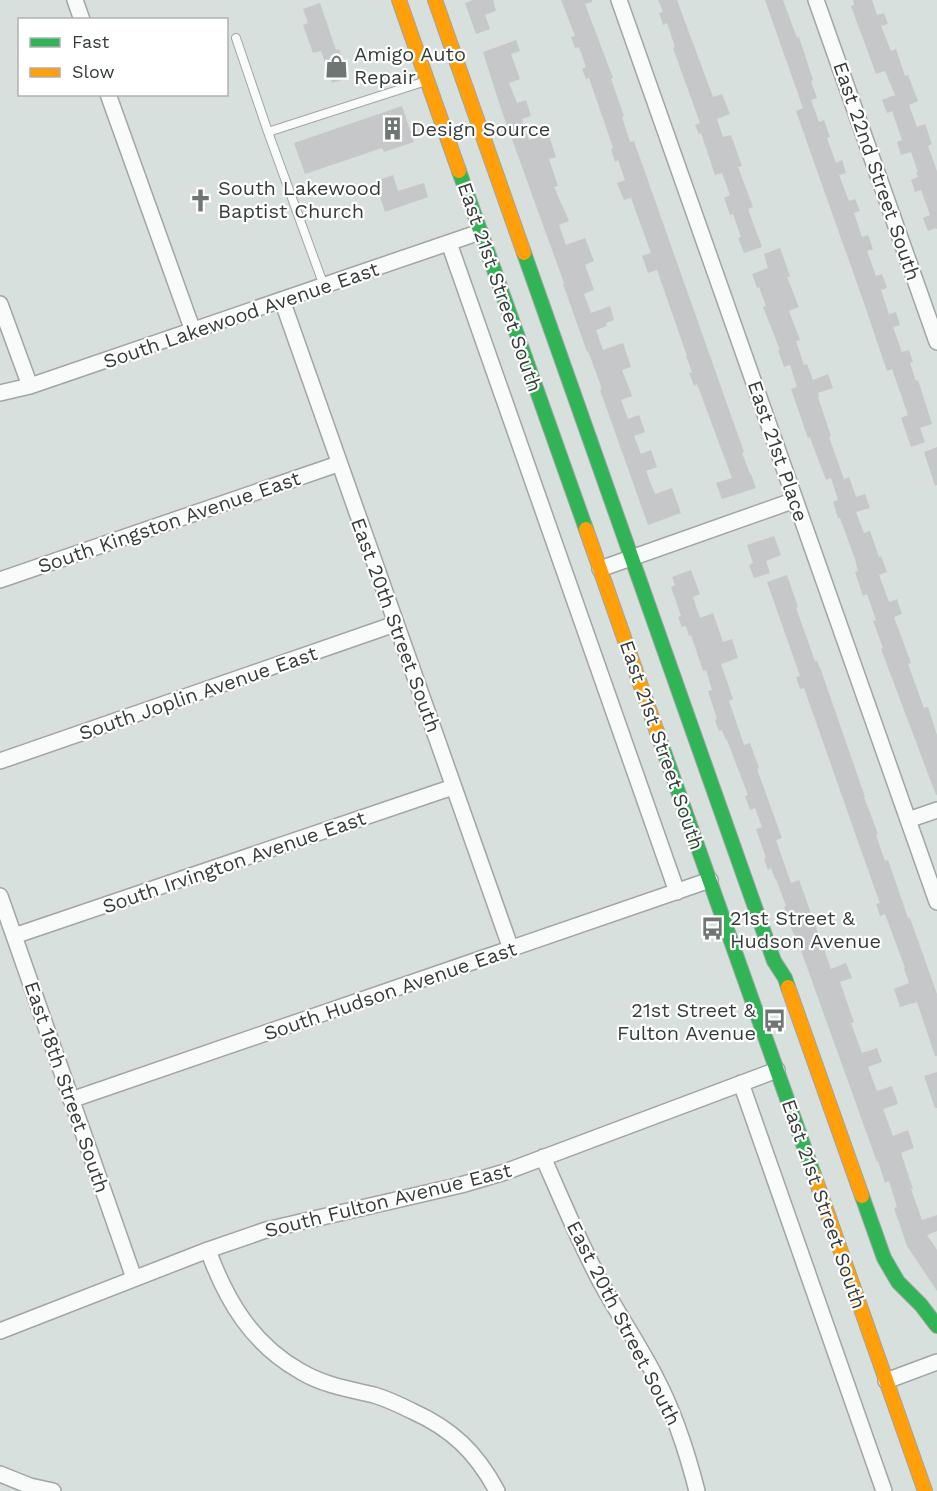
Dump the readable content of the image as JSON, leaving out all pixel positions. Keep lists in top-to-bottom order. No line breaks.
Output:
{"streets":{"main road":["East 21st Street South"],"street":["East 22nd Street South","South Lakewood Avenue East","East 21st Place","South Kingston Avenue East","East 20th Street South","South Joplin Avenue East","South Irvington Avenue East","South Hudson Avenue East","East 18th Street South","South Fulton Avenue East"]},"crossings":[["East 21st Street South","South Lakewood Avenue East"],["East 21st Street South","South Hudson Avenue East"],["East 21st Street South","South Fulton Avenue East"],["South Lakewood Avenue East","East 20th Street South"],["South Kingston Avenue East","East 20th Street South"],["East 20th Street South","South Joplin Avenue East"],["East 20th Street South","South Irvington Avenue East"],["East 20th Street South","South Hudson Avenue East"],["East 20th Street South","South Fulton Avenue East"],["South Irvington Avenue East","East 18th Street South"],["South Hudson Avenue East","East 18th Street South"],["East 18th Street South","South Fulton Avenue East"]],"places":{"shop":["Amigo Auto Repair"],"building":["Design Source"],"church":["South Lakewood Baptist Church"],"bus stop":["21st Street & Hudson Avenue","21st Street & Fulton Avenue"]},"legend":["Fast","Slow"]}
